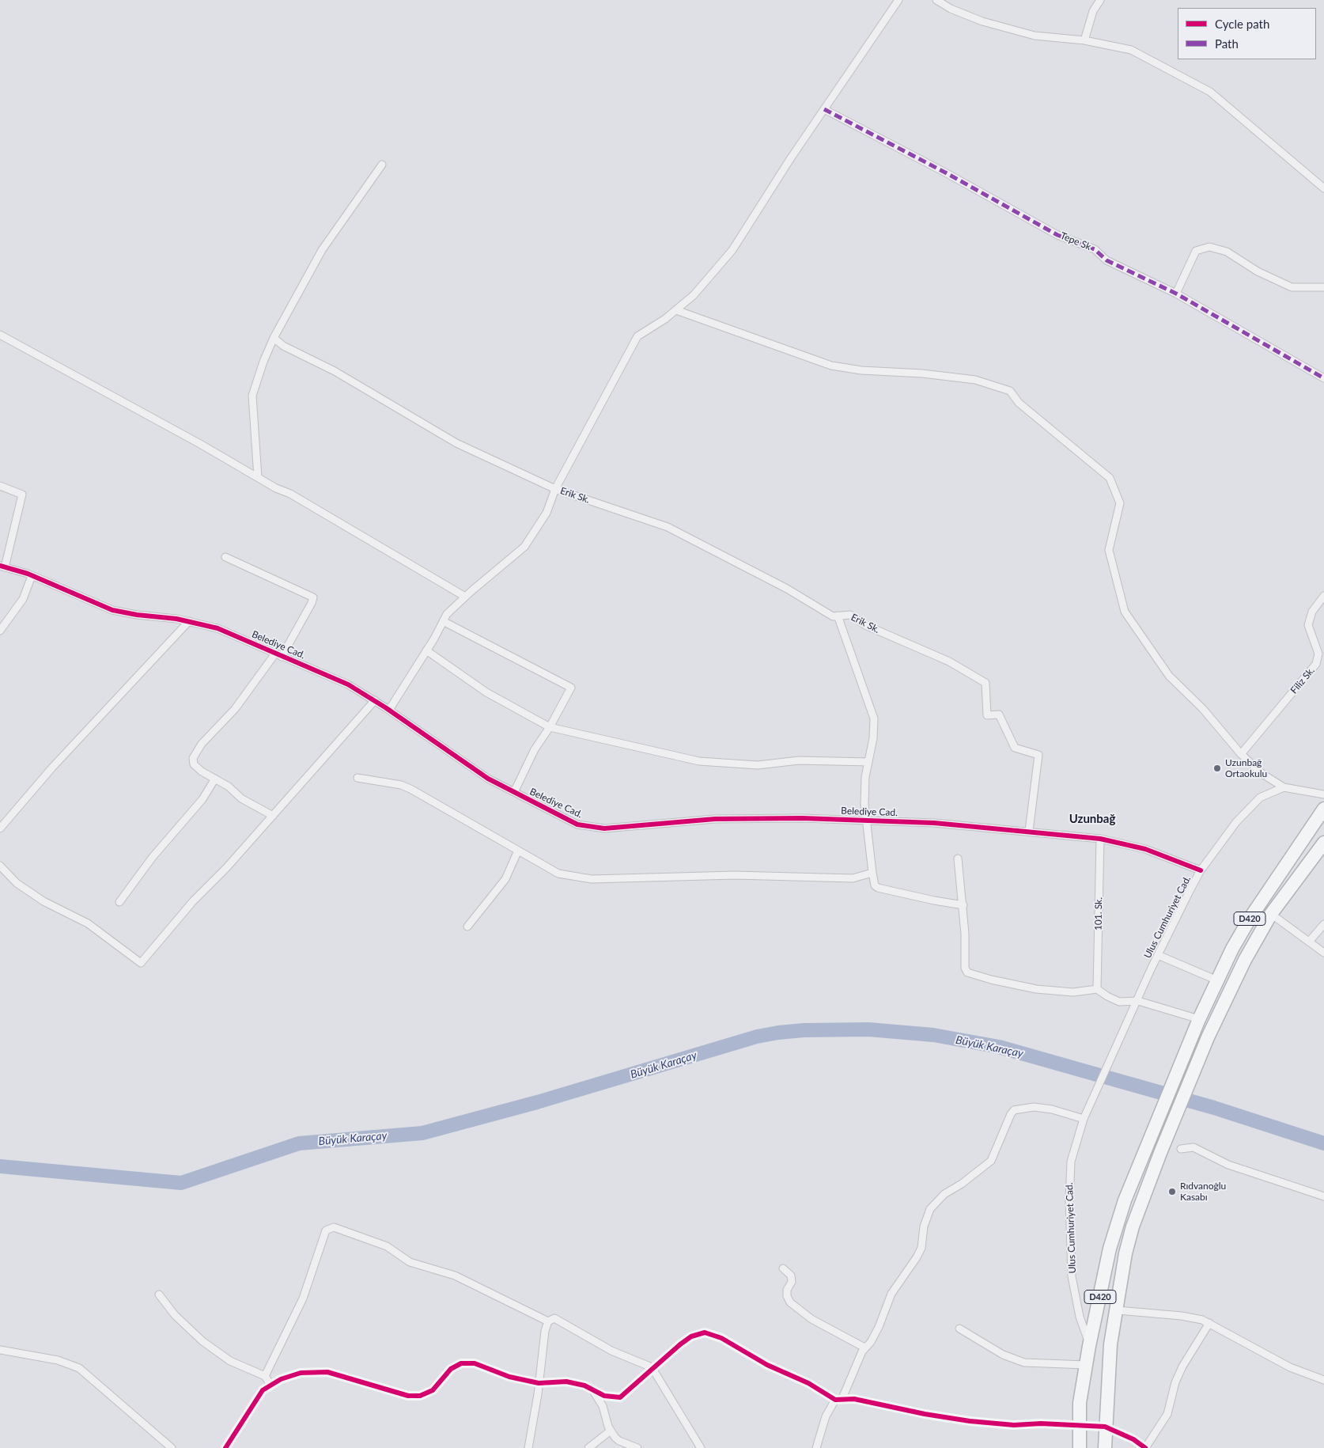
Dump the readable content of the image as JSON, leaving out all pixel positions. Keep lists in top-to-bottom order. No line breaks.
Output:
{"streets":{"highway":["D420"],"street":["Tepe Sk","Erik Sk.","Belediye Cad.","Filiz Sk.","101. Sk.","Ulus Cumhuriyet Cad."]},"crossings":[["Erik Sk.","Belediye Cad."],["Belediye Cad.","101. Sk."],["Belediye Cad.","Ulus Cumhuriyet Cad."],["Ulus Cumhuriyet Cad.","D420"]],"districts":["Uzunbağ"],"water":["Büyük Karaçay"],"places":["Uzunbağ Ortaokulu","Rıdvanoğlu Kasabı"],"legend":["Cycle path","Path"]}
